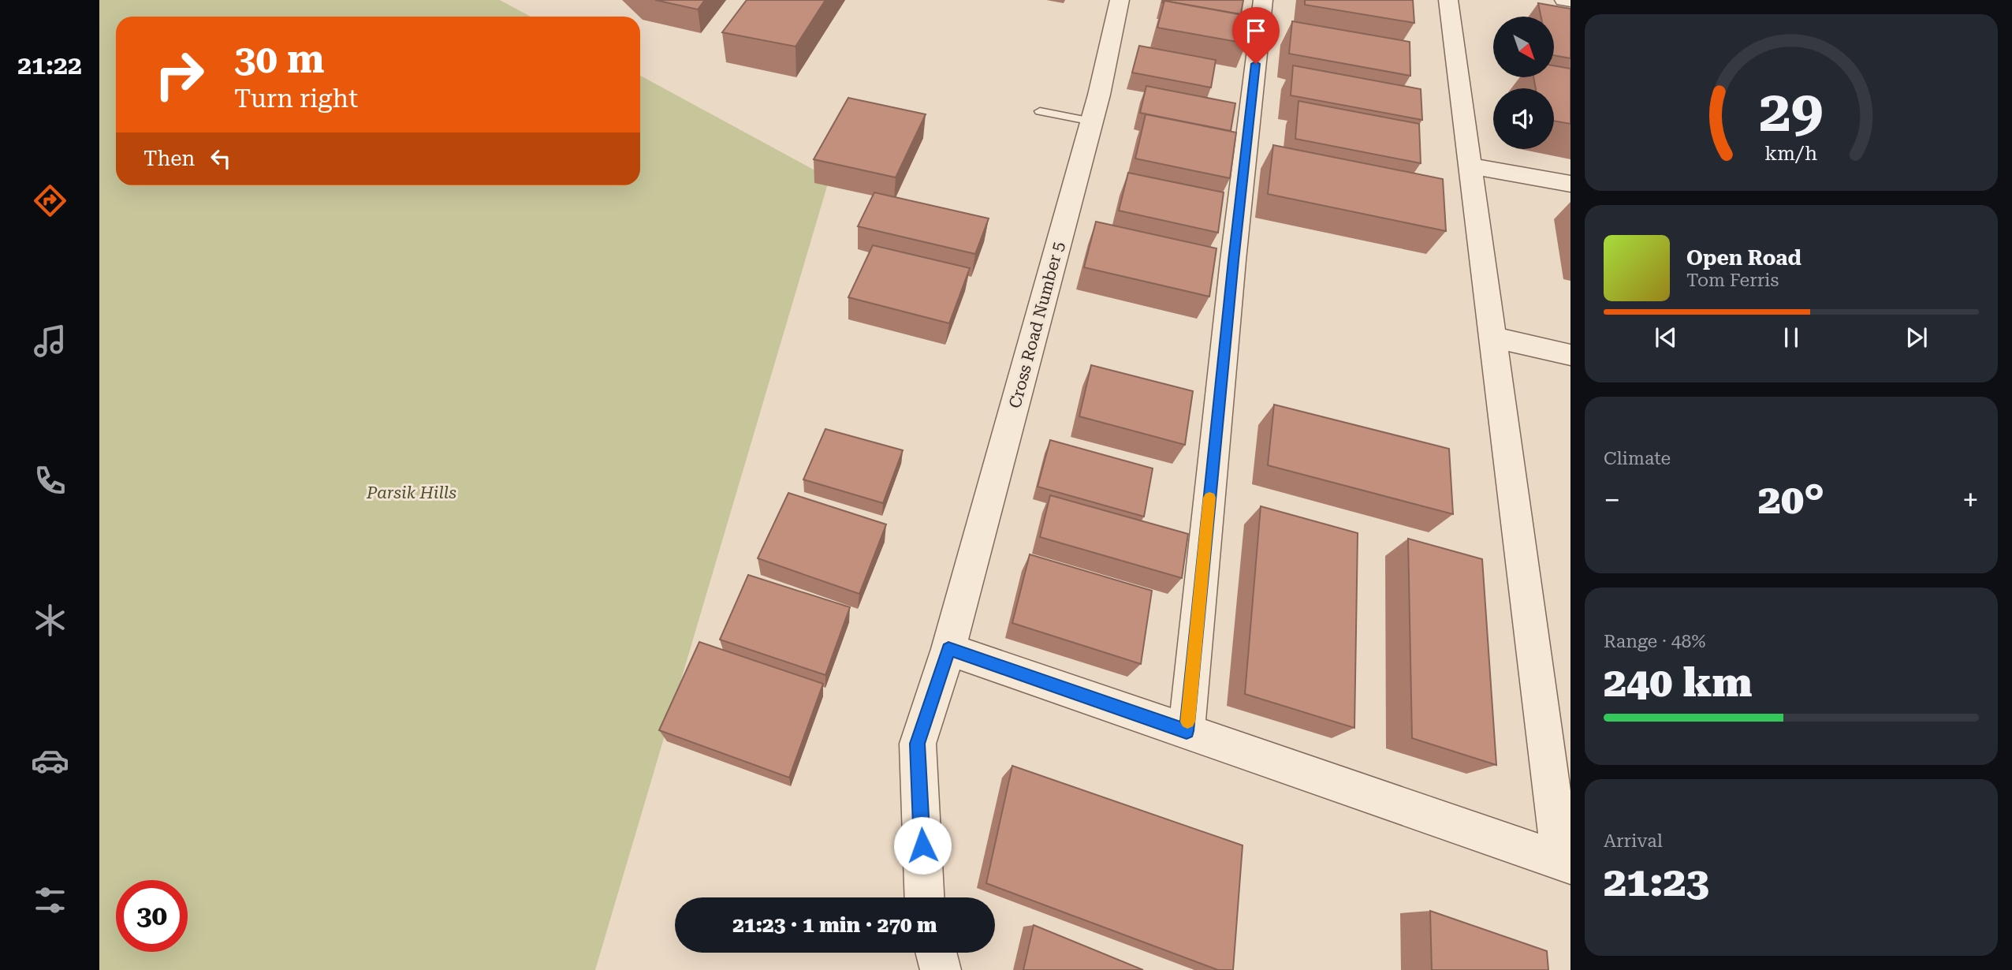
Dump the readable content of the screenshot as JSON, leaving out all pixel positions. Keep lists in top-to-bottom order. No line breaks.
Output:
{"streets":{"street":["Cross Road Number 5"]},"parks":["Parsik Hills"],"north":"bottom right","page":{"tabs":"21:22","turn":["30 m","Turn right"],"then":"Then","song":["Open Road","Tom Ferris"],"tile":["Climate",["Range · 48%","240 km"],["Arrival","21:23"]],"heat":["−","20°","+"],"limit":"30","trip":"21:23 · 1 min · 270 m","gauge":["29","km/h"]}}
